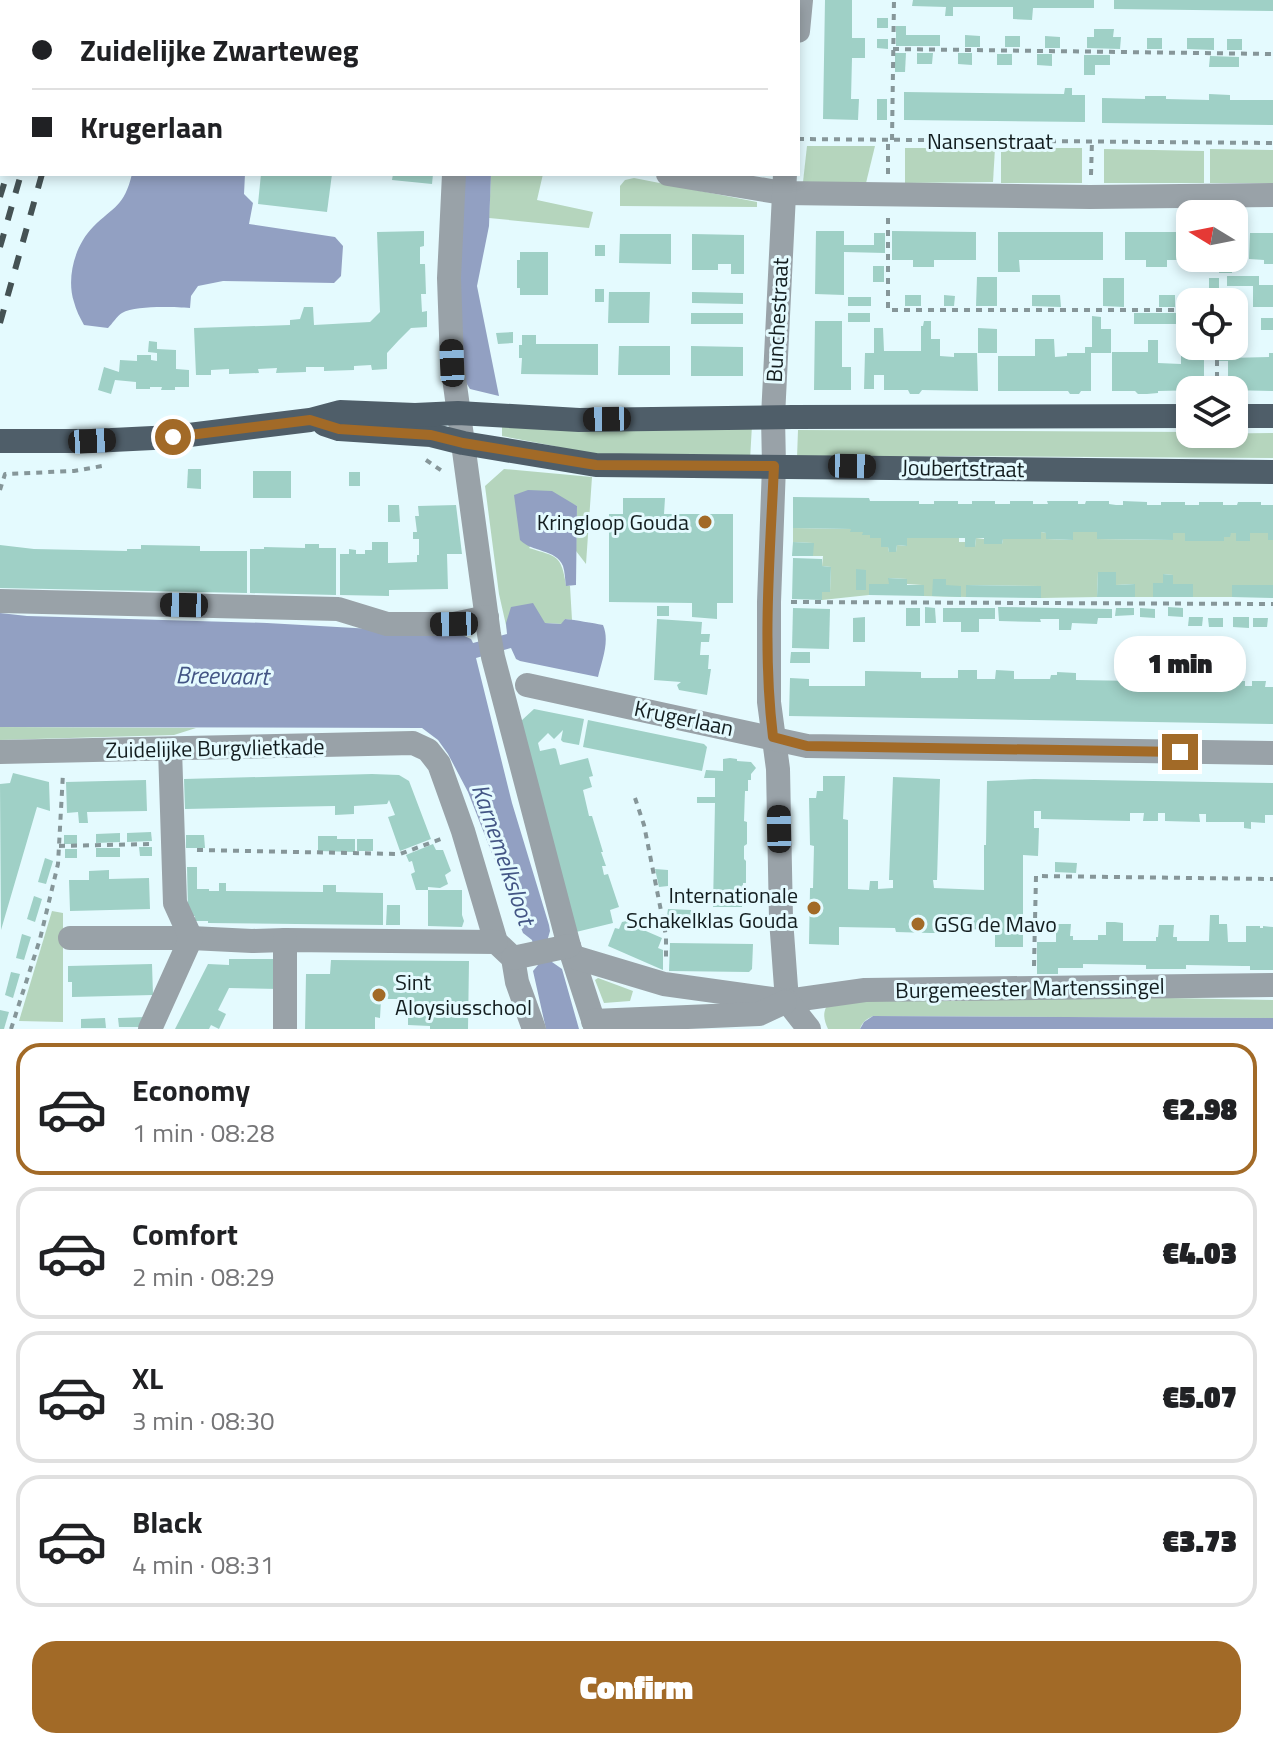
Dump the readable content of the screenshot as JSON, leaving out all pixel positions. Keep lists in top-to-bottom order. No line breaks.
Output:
{"streets":{"main road":["Joubertstraat"],"street":["Bunchestraat","Krugerlaan","Zuidelijke Burgvlietkade","Burgemeester Martenssingel"],"path":["Nansenstraat"]},"crossings":[["Bunchestraat","Joubertstraat"],["Bunchestraat","Krugerlaan"],["Bunchestraat","Burgemeester Martenssingel"]],"water":["Breevaart","Karnemelksloot"],"places":["Kringloop Gouda","Internationale Schakelklas Gouda","GSG de Mavo","Sint Aloysiusschool"],"north":"left","page":{"banner":["Zuidelijke Zwarteweg","Krugerlaan"],"bubble":"1 min","list":[{"name":"Economy","note":"1 min · 08:28","value":"€2.98"},{"name":"Comfort","note":"2 min · 08:29","value":"€4.03"},{"name":"XL","note":"3 min · 08:30","value":"€5.07"},{"name":"Black","note":"4 min · 08:31","value":"€3.73"}],"buttons":"Confirm"}}
